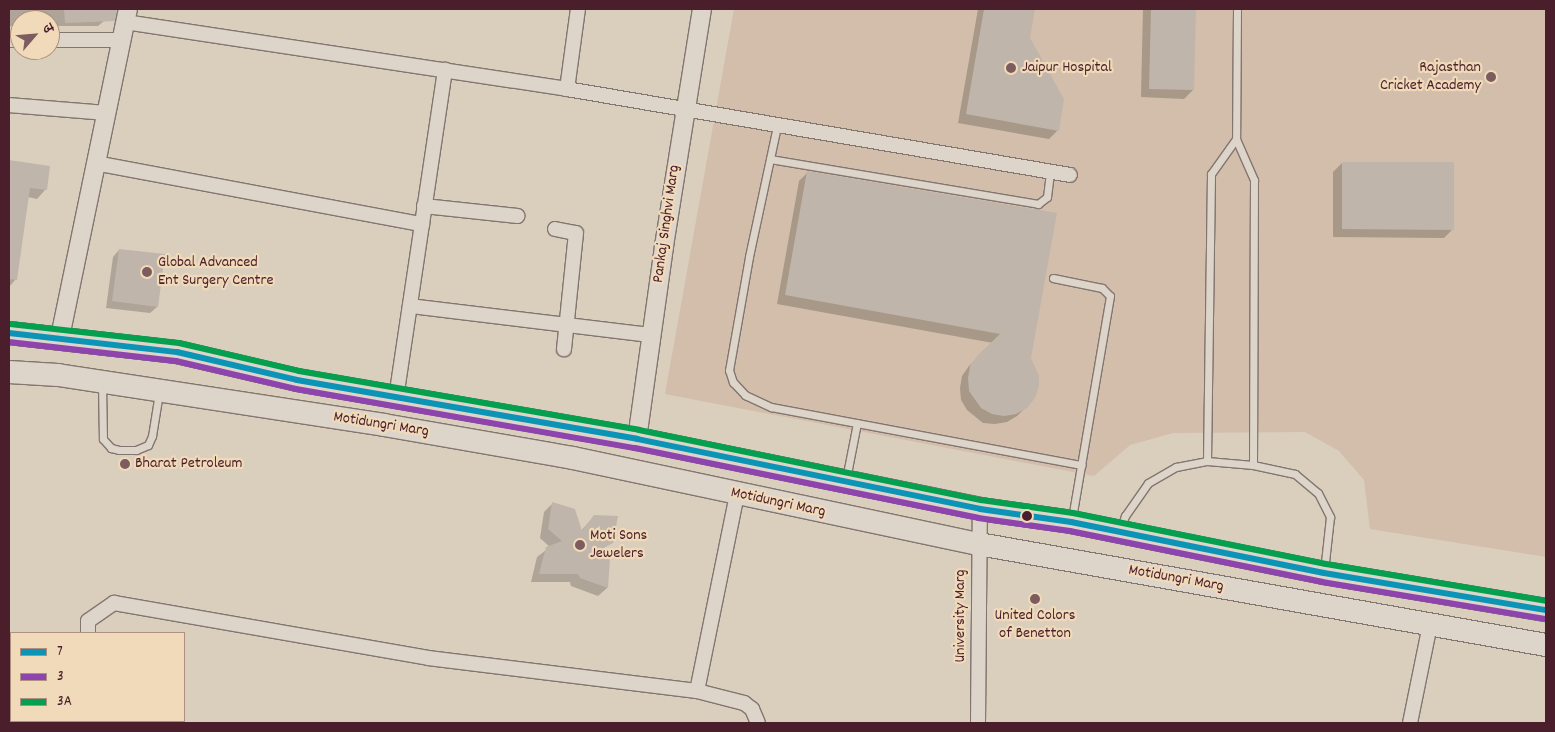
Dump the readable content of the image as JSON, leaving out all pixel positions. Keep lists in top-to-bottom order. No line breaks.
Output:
{"streets":{"main road":["Motidungri Marg"],"street":["Pankaj Singhvi Marg","University Marg"]},"crossings":[["Motidungri Marg","University Marg"]],"places":["Jaipur Hospital","Rajasthan Cricket Academy","Global Advanced Ent Surgery Centre","Bharat Petroleum","Moti Sons Jewelers","United Colors of Benetton"],"lines":["transit line 3A","transit line 7","transit line 3"],"legend":["7","3","3A"],"north":"top right"}
